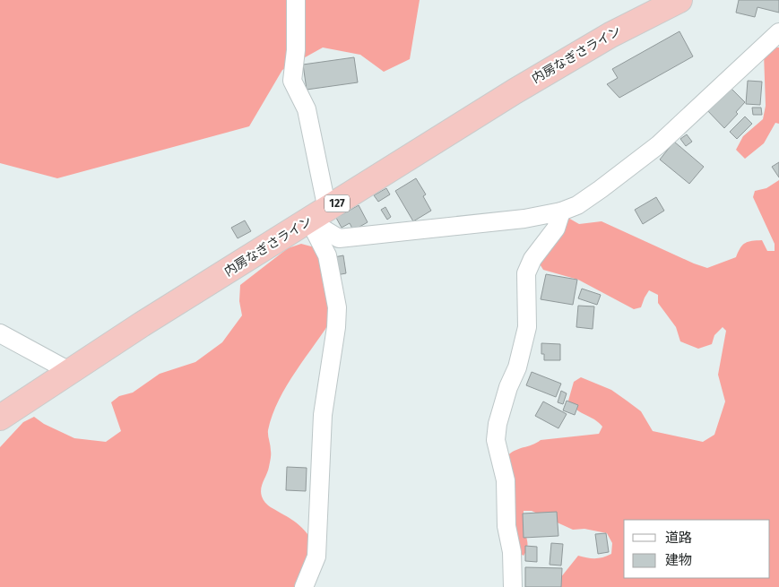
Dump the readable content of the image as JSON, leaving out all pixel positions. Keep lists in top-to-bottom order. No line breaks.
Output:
{"streets":{"highway":["内房なぎさライン","127"]},"legend":["道路","建物"]}
